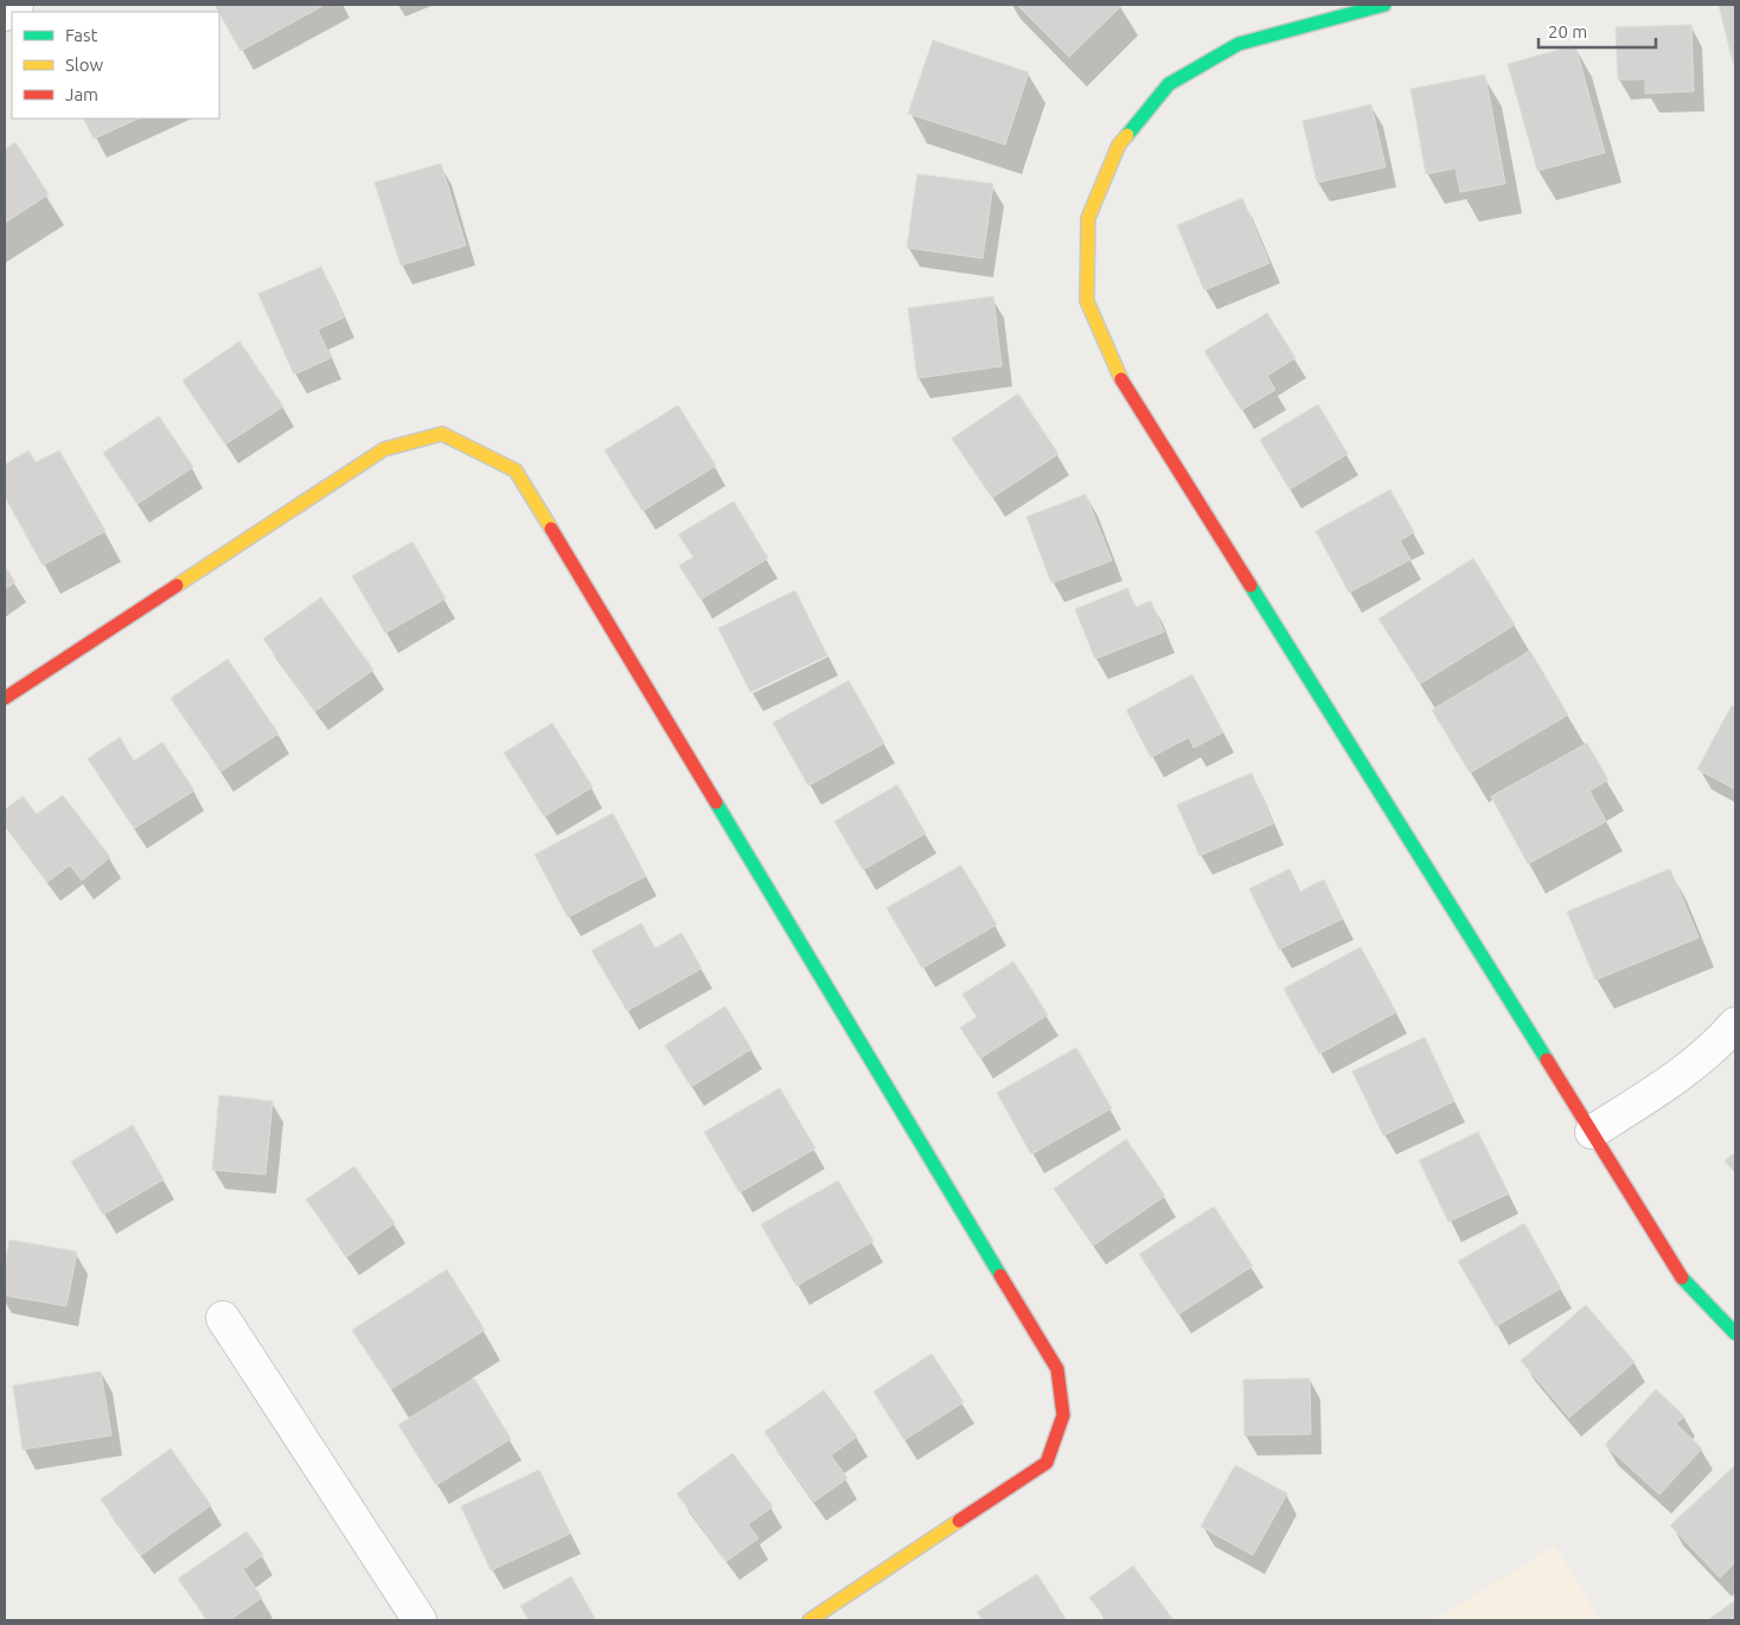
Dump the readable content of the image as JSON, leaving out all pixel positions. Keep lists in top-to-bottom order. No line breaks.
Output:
{"legend":["Fast","Slow","Jam"],"scale_bar":"20 m"}
